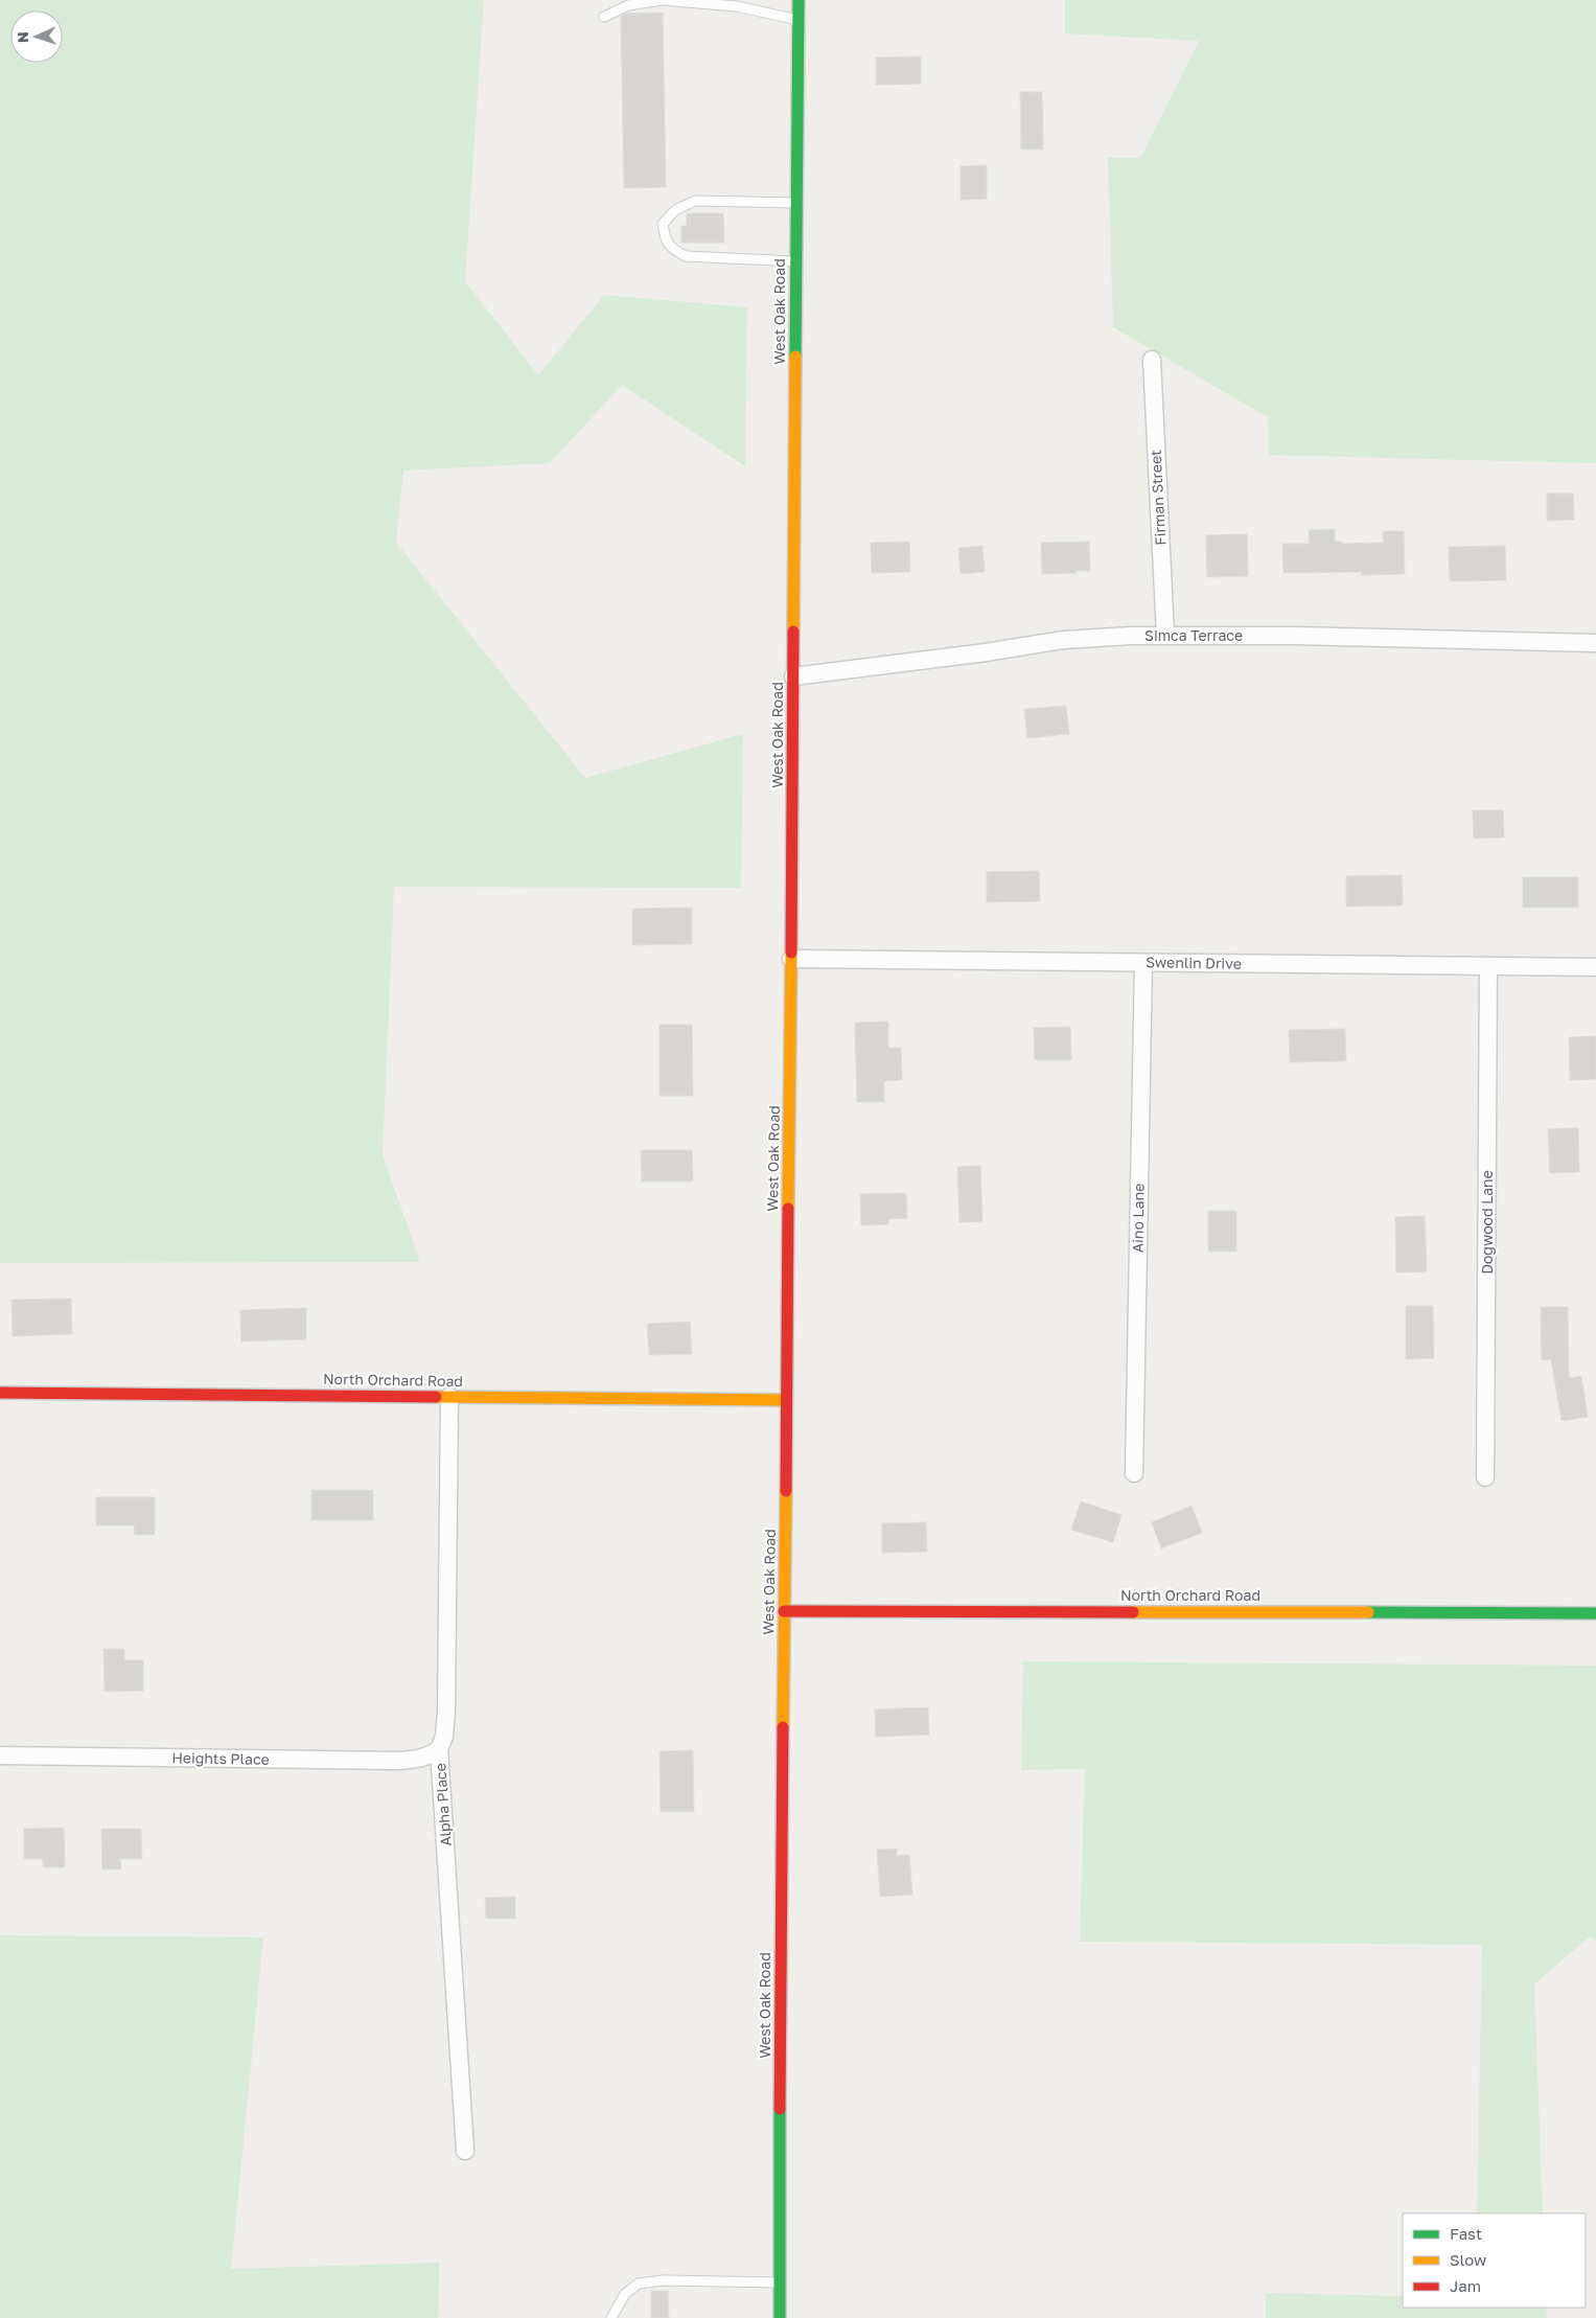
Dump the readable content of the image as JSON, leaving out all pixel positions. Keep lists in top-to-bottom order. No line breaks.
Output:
{"streets":{"street":["West Oak Road","Firman Street","Simca Terrace","Swenlin Drive","Aino Lane","Dogwood Lane","North Orchard Road","Heights Place","Alpha Place"]},"crossings":[["West Oak Road","Simca Terrace"],["West Oak Road","Swenlin Drive"],["West Oak Road","North Orchard Road"],["Firman Street","Simca Terrace"],["Swenlin Drive","Aino Lane"],["Swenlin Drive","Dogwood Lane"],["North Orchard Road","Alpha Place"],["Heights Place","Alpha Place"]],"legend":["Fast","Slow","Jam"],"north":"left"}
